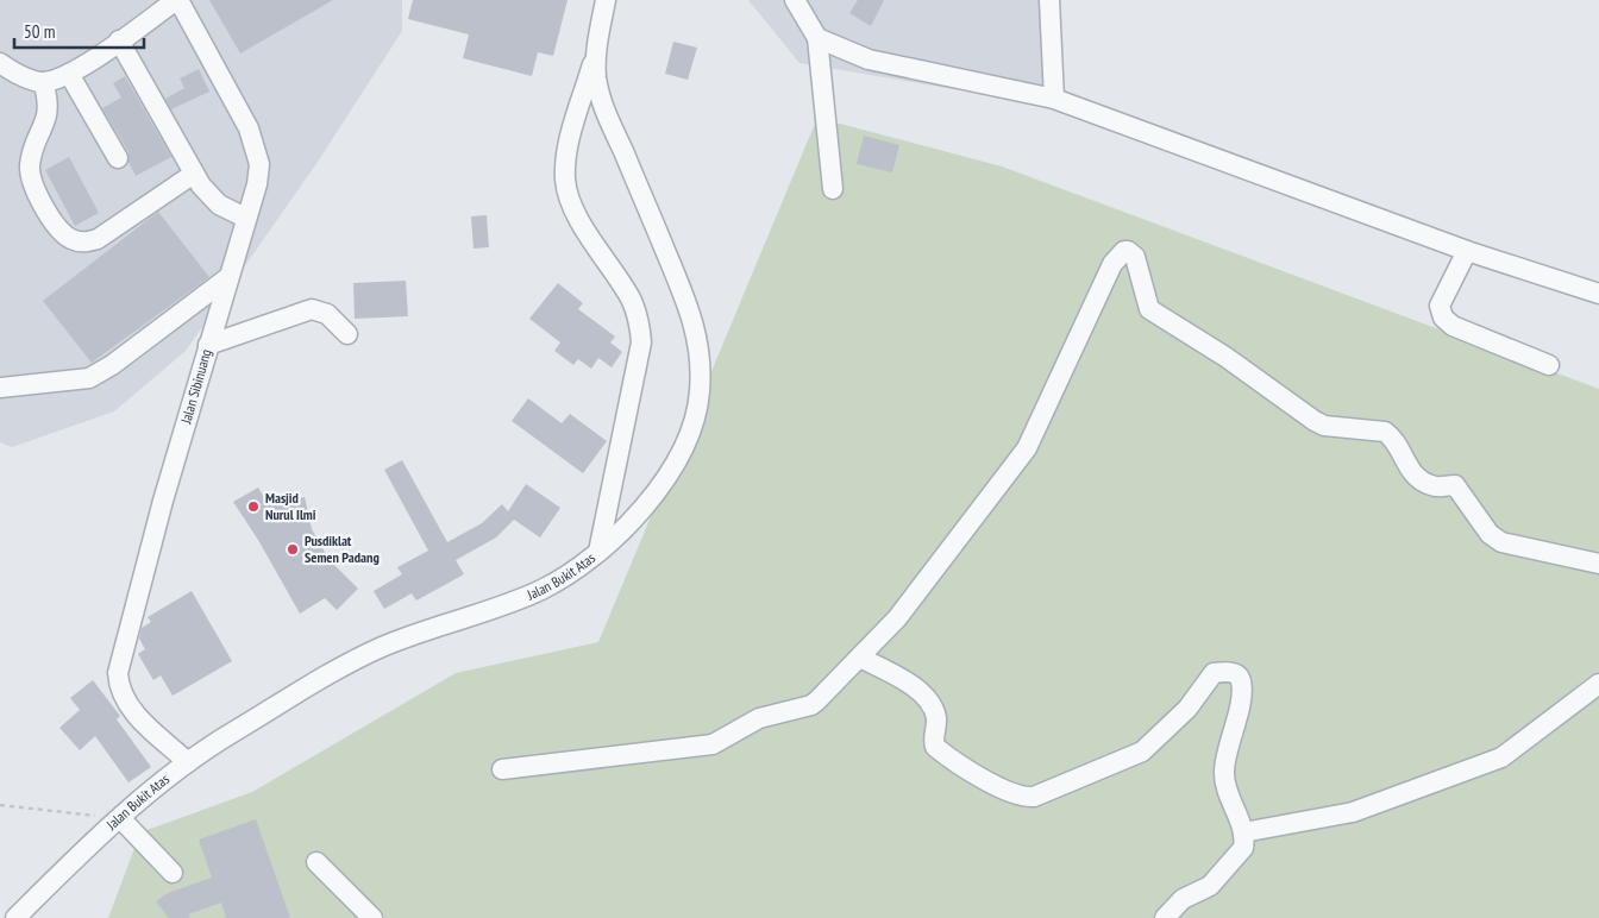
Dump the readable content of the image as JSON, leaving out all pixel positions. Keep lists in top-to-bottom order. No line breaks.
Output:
{"streets":{"street":["Jalan Sibinuang","Jalan Bukit Atas"]},"crossings":[["Jalan Sibinuang","Jalan Bukit Atas"]],"places":["Masjid Nurul Ilmi","Pusdiklat Semen Padang"],"scale_bar":"50 m"}
